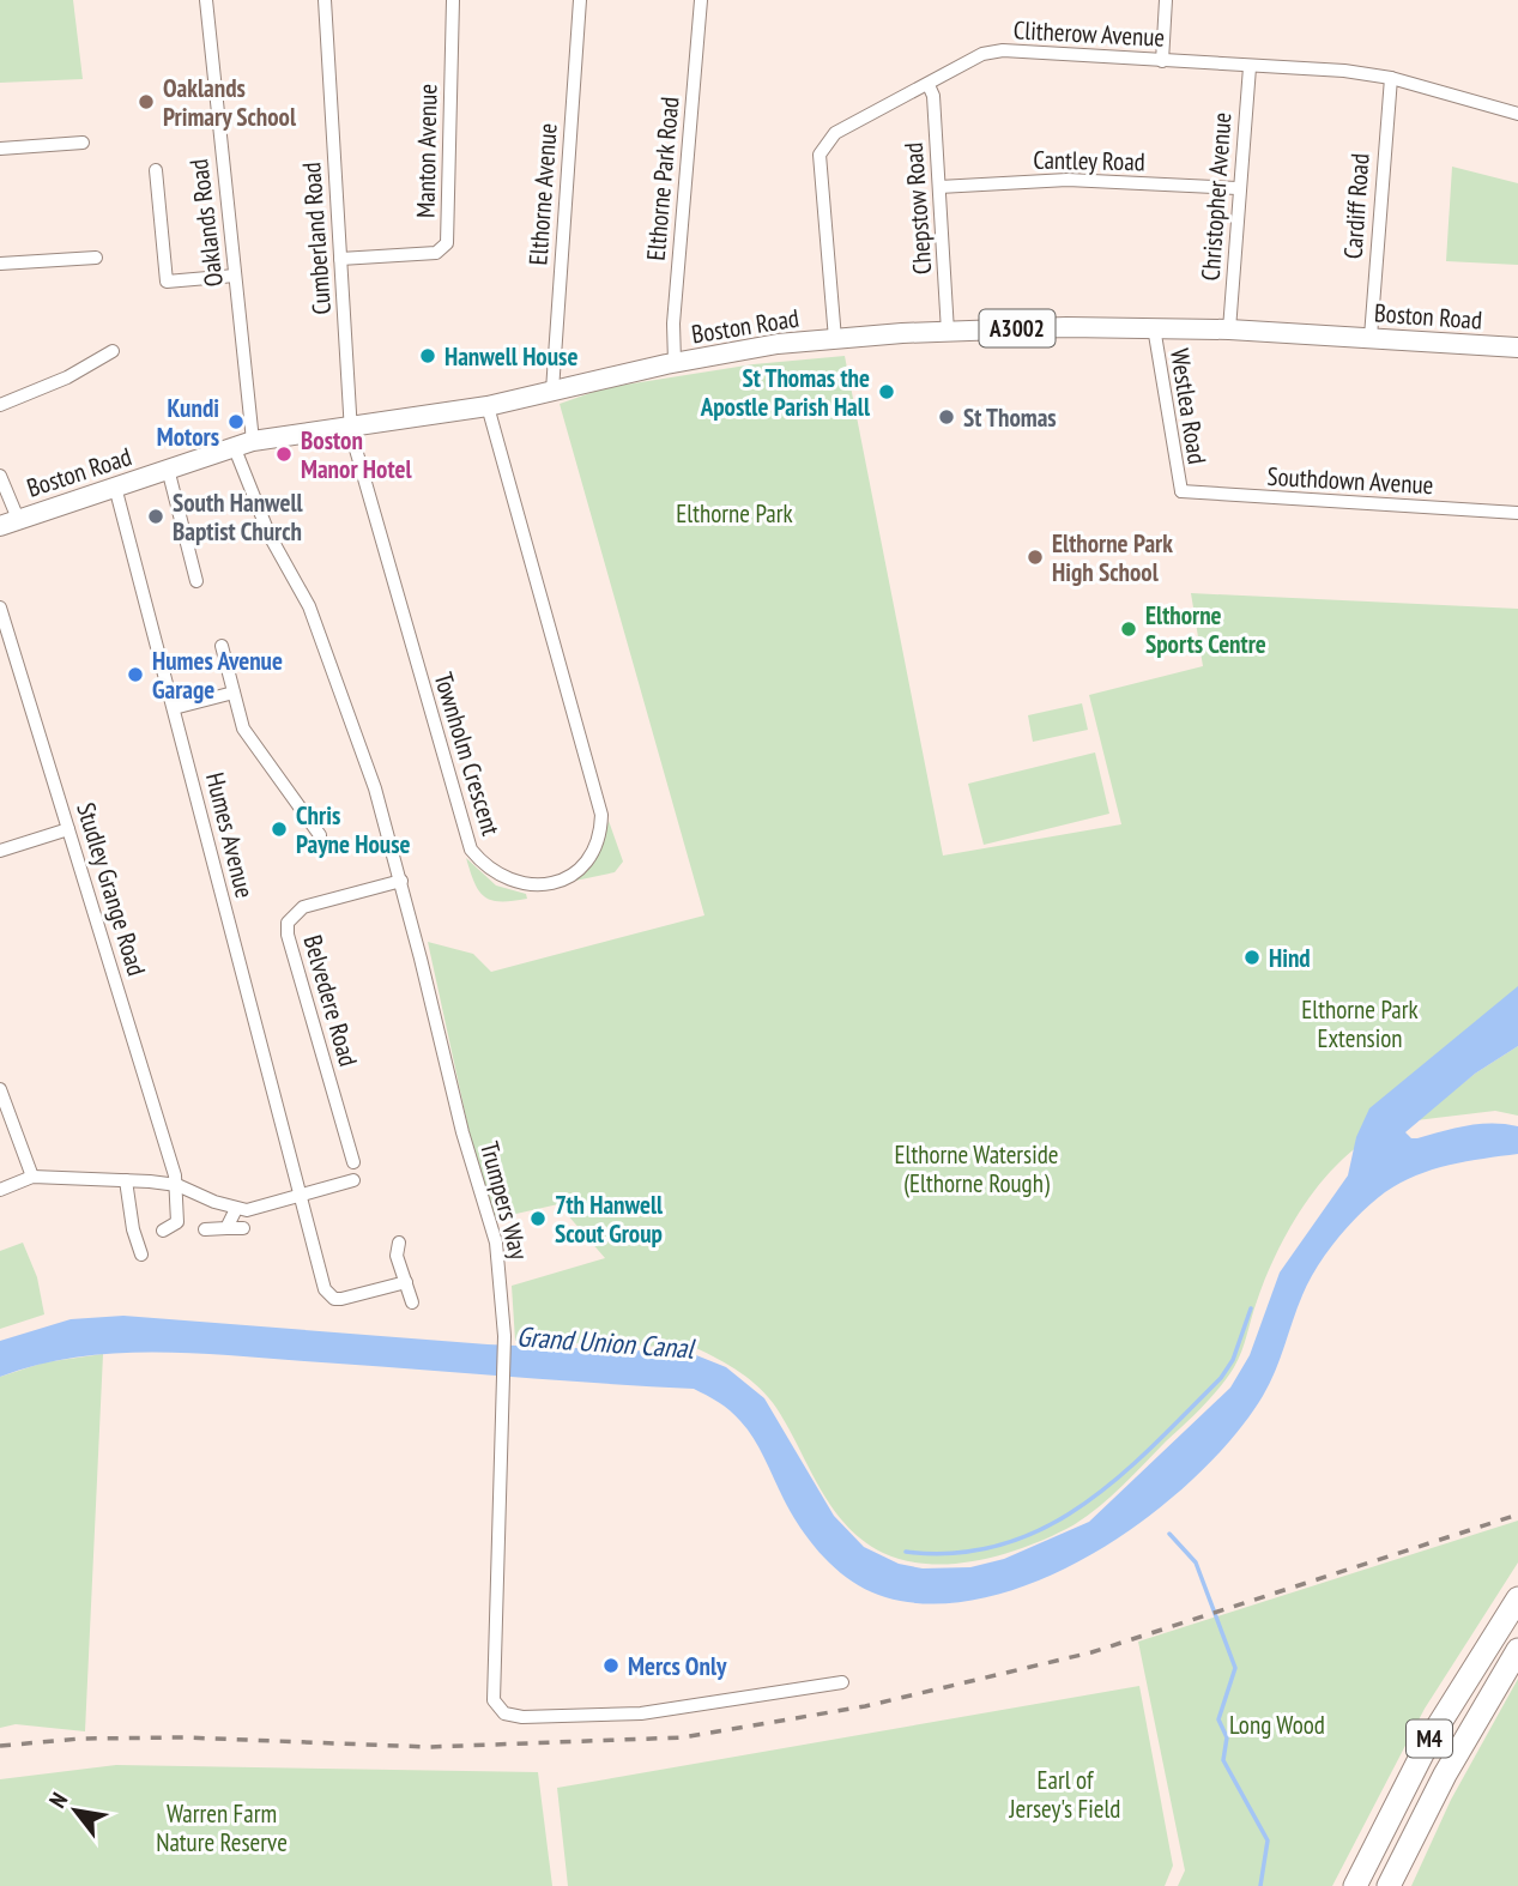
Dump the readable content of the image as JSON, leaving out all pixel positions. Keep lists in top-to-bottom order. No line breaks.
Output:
{"streets":{"highway":["M4"],"main road":["Boston Road","A3002"],"street":["Clitherow Avenue","Manton Avenue","Cantley Road","Elthorne Park Road","Elthorne Avenue","Christopher Avenue","Cardiff Road","Chepstow Road","Oaklands Road","Cumberland Road","Westlea Road","Southdown Avenue","Townholm Crescent","Humes Avenue","Studley Grange Road","Belvedere Road","Trumpers Way"]},"crossings":[["Clitherow Avenue","Christopher Avenue"],["Clitherow Avenue","Cardiff Road"],["Clitherow Avenue","Chepstow Road"],["Clitherow Avenue","Boston Road"],["Manton Avenue","Cumberland Road"],["Cantley Road","Christopher Avenue"],["Cantley Road","Chepstow Road"],["Elthorne Park Road","Boston Road"],["Elthorne Avenue","Boston Road"],["Christopher Avenue","Boston Road"],["Cardiff Road","Boston Road"],["Chepstow Road","Boston Road"],["Oaklands Road","Boston Road"],["Cumberland Road","Boston Road"],["Cumberland Road","Townholm Crescent"],["Boston Road","Westlea Road"],["Boston Road","Townholm Crescent"],["Boston Road","Humes Avenue"],["Boston Road","Trumpers Way"],["Westlea Road","Southdown Avenue"],["Belvedere Road","Trumpers Way"]],"water":["Grand Union Canal"],"parks":["Elthorne Park","Elthorne Park Extension","Elthorne Waterside (Elthorne Rough)","Long Wood","Earl of Jersey's Field","Warren Farm Nature Reserve"],"places":["Oaklands Primary School","Hanwell House","St Thomas the Apostle Parish Hall","St Thomas","Kundi Motors","Boston Manor Hotel","South Hanwell Baptist Church","Elthorne Park High School","Elthorne Sports Centre","Humes Avenue Garage","Chris Payne House","Hind","7th Hanwell Scout Group","Mercs Only"],"north":"top left"}
